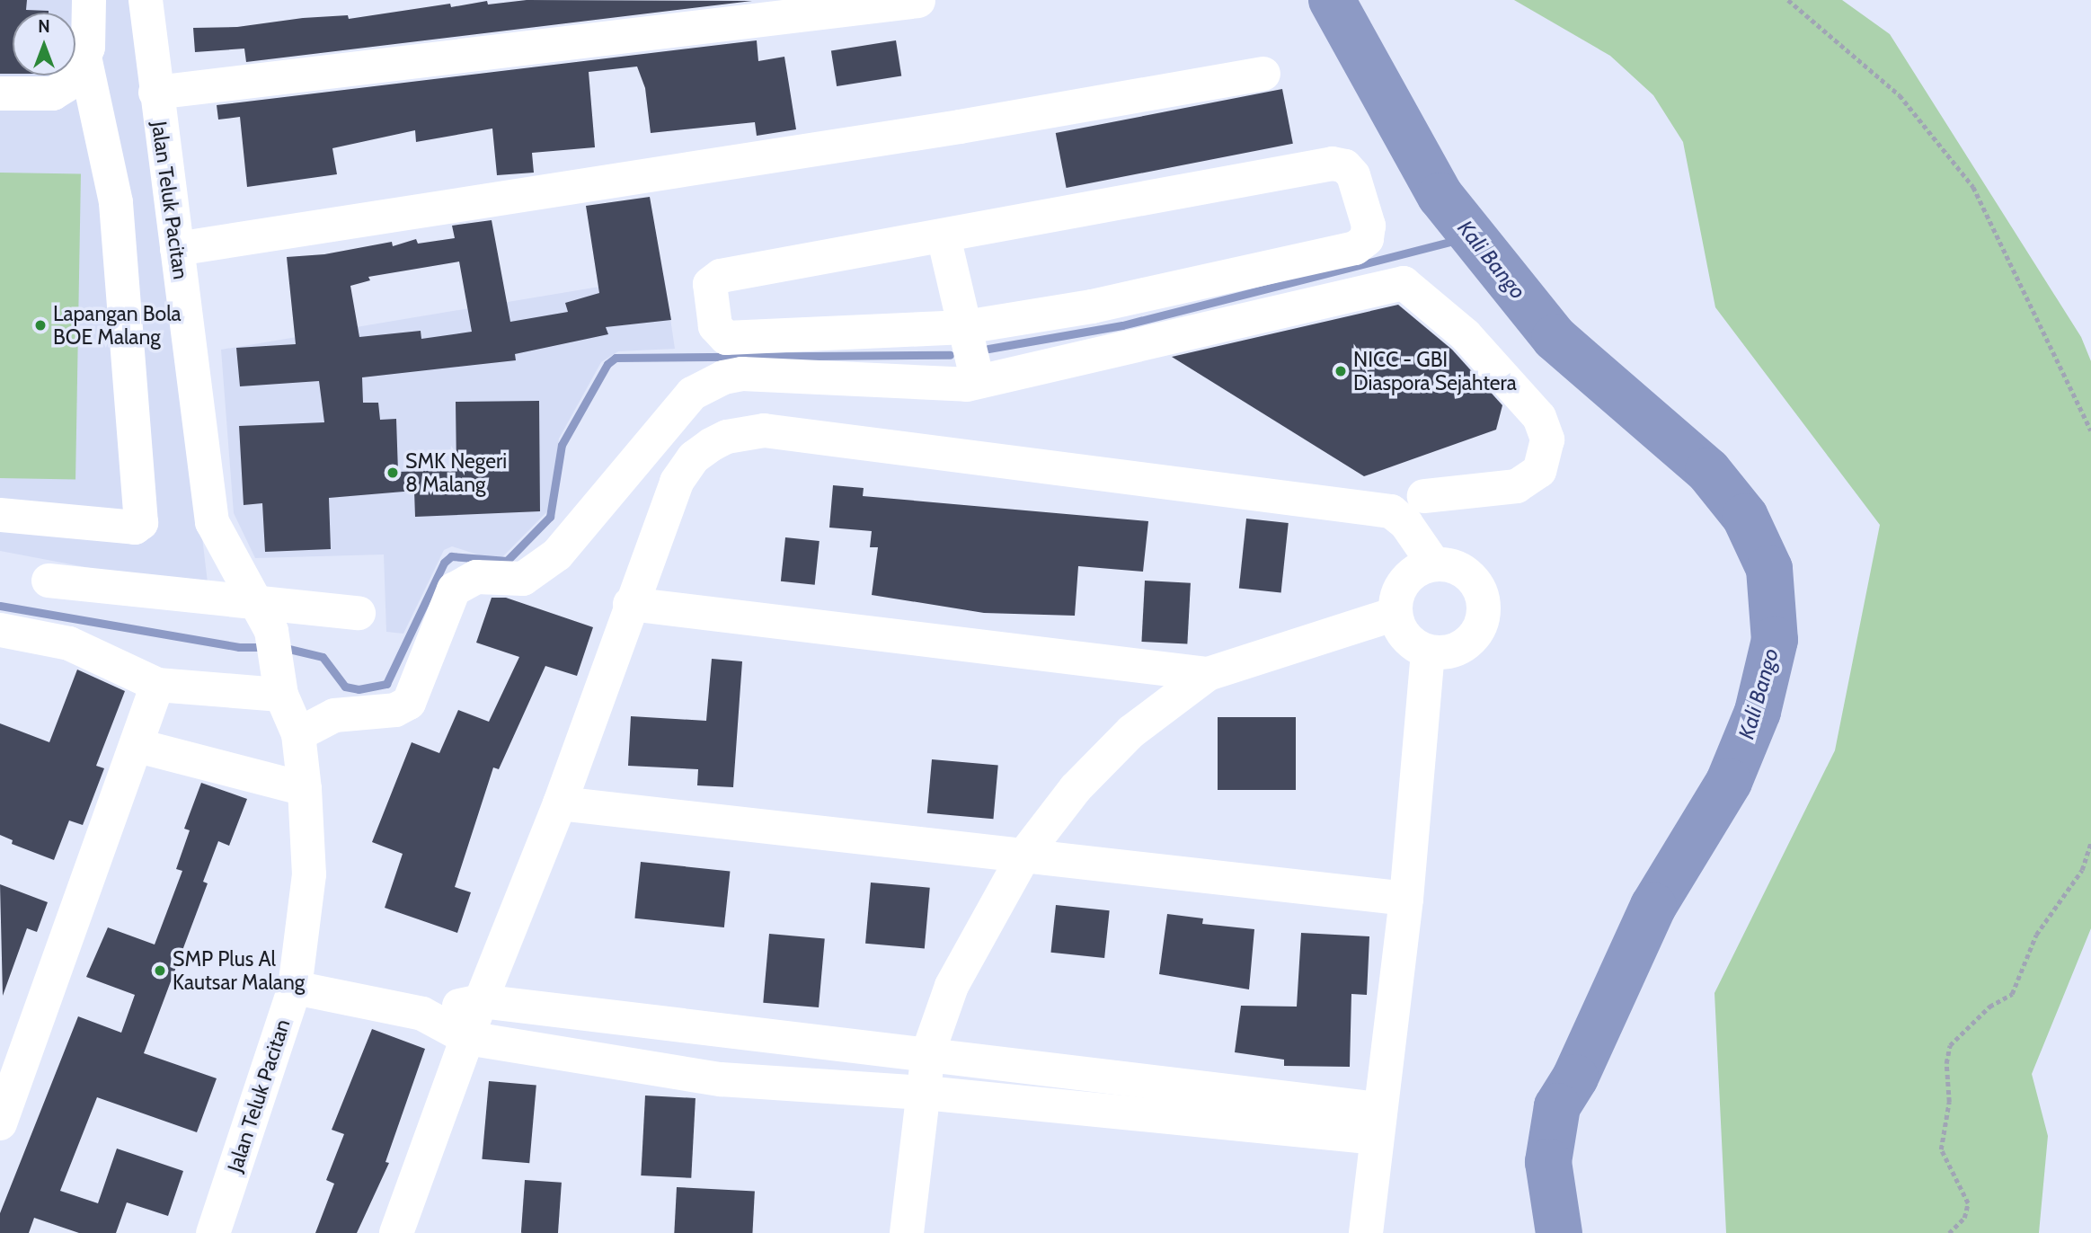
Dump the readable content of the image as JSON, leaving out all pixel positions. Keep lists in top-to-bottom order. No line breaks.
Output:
{"streets":{"street":["Jalan Teluk Pacitan"]},"water":["Kali Bango"],"places":["Lapangan Bola BOE Malang","NICC - GBI Diaspora Sejahtera","SMK Negeri 8 Malang","SMP Plus Al Kautsar Malang"],"north":"top"}
